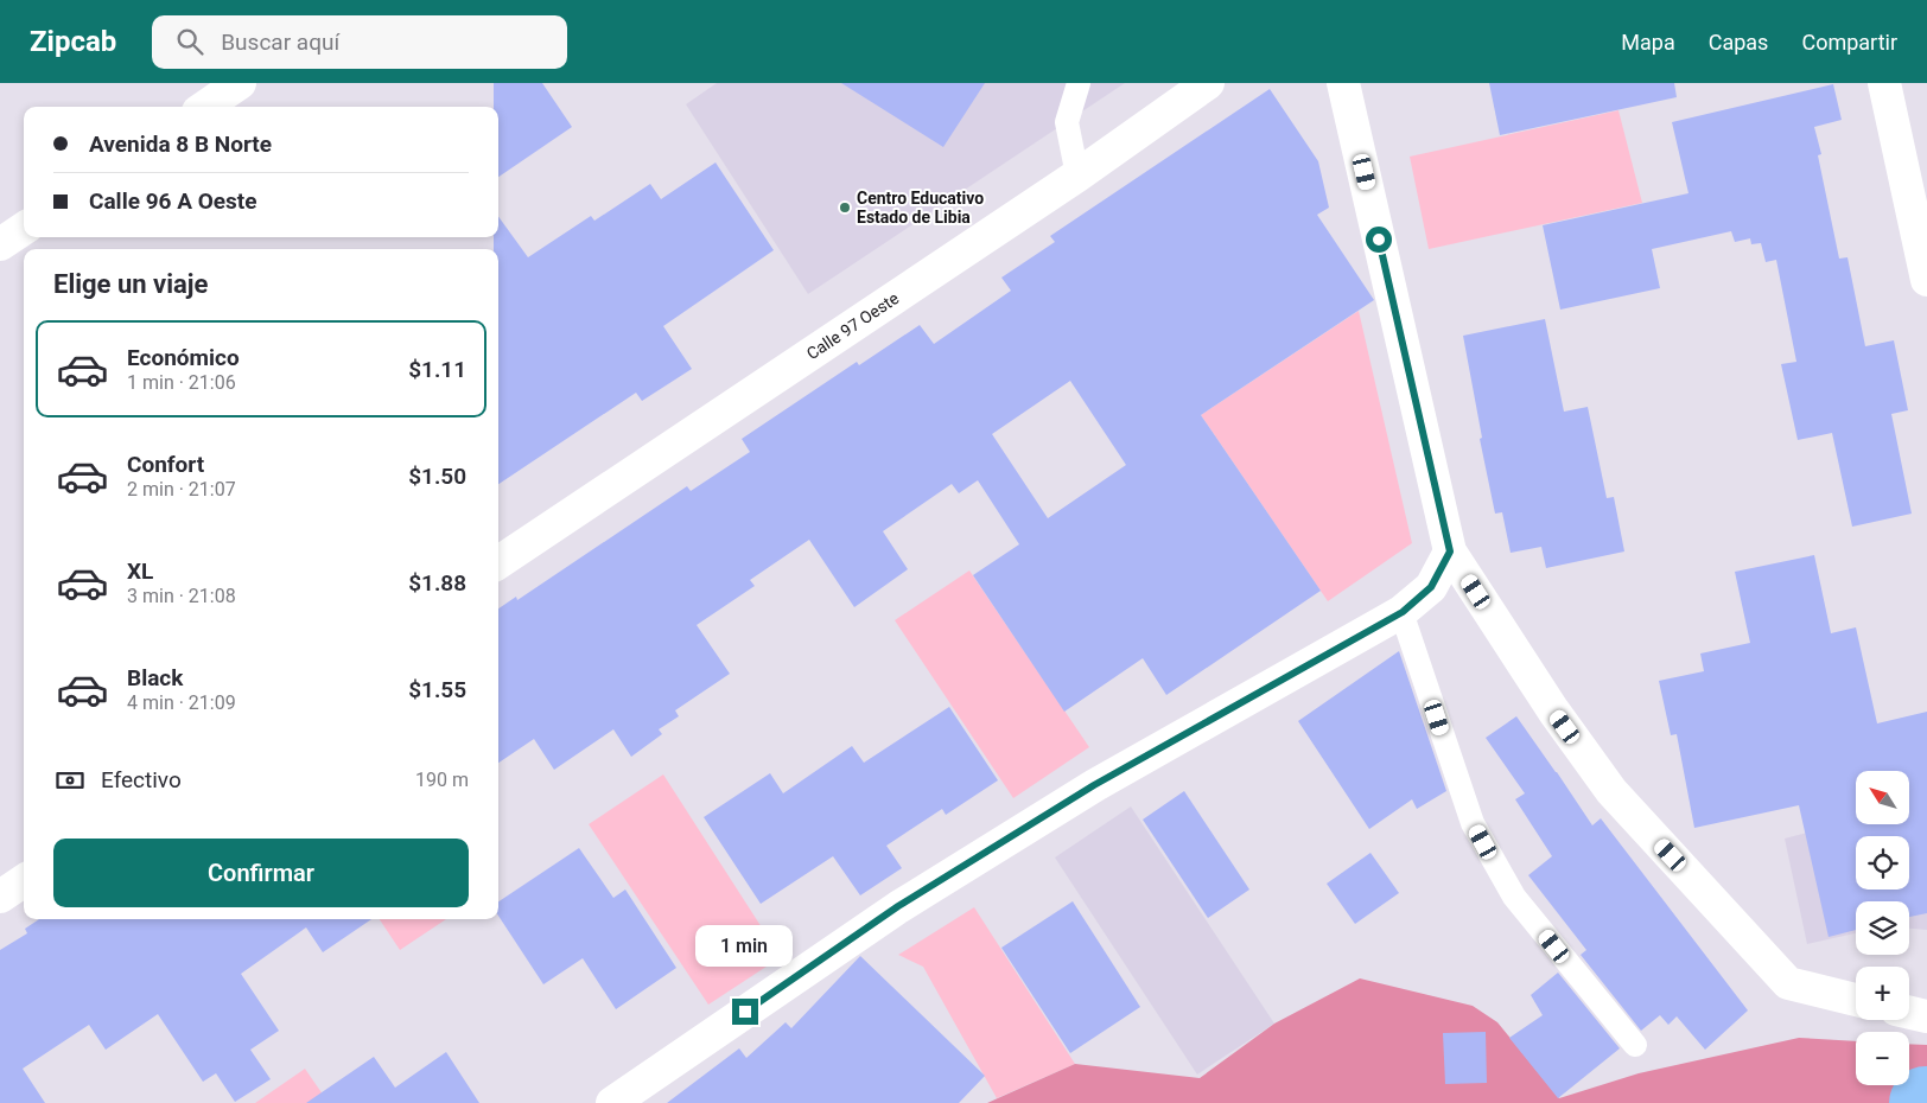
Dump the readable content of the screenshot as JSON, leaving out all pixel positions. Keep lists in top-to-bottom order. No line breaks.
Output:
{"streets":{"street":["Calle 97 Oeste"]},"places":["Centro Educativo Estado de Libia"],"north":"top left","page":{"header":"Zipcab","search":"Buscar aquí","nav":["Mapa","Capas","Compartir"],"banner":["Avenida 8 B Norte","Calle 96 A Oeste"],"heading":"Elige un viaje","list":[{"name":"Económico","note":"1 min · 21:06","value":"$1.11"},{"name":"Confort","note":"2 min · 21:07","value":"$1.50"},{"name":"XL","note":"3 min · 21:08","value":"$1.88"},{"name":"Black","note":"4 min · 21:09","value":"$1.55"}],"pay":["Efectivo","190 m"],"map_buttons":["+","−"],"buttons":"Confirmar","bubble":"1 min"}}
